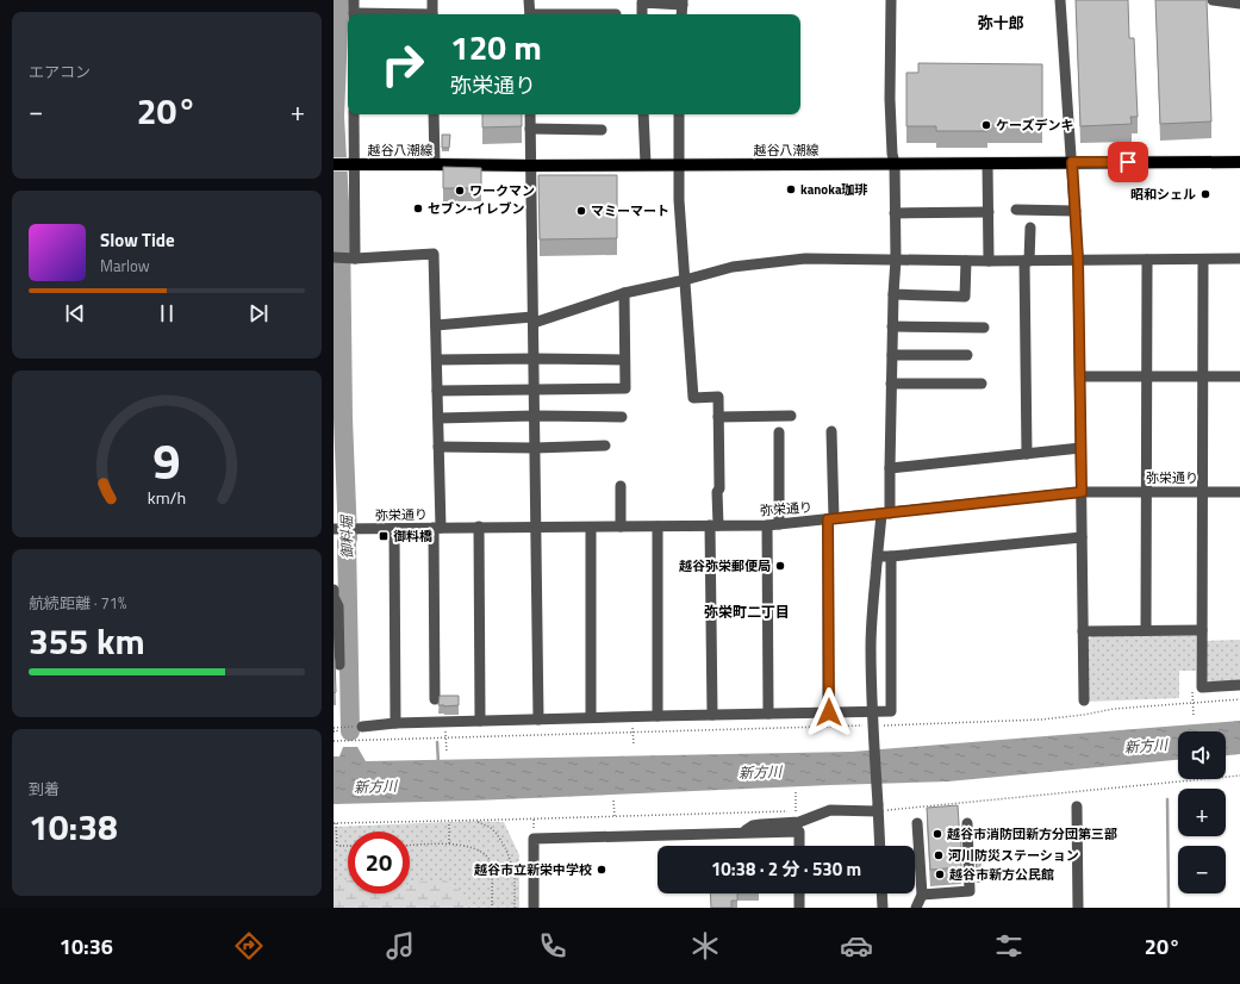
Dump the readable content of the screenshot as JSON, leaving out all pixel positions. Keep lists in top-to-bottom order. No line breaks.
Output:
{"streets":{"main road":["越谷八潮線"],"street":["弥栄通り"]},"districts":["弥十郎","弥栄町二丁目"],"water":["御料堀","新方川"],"places":{"other":["ケーズデンキ","kanoka珈琲","ワークマン","昭和シェル","セブン-イレブン","マミーマート","越谷弥栄郵便局","越谷市消防団新方分団第三部","河川防災ステーション","越谷市立新栄中学校","越谷市新方公民館"],"transit":["御料橋"]},"page":{"tile":["エアコン",["航続距離 · 71%","355 km"],["到着","10:38"]],"turn":["120 m","弥栄通り"],"heat":["−","20°","+"],"song":["Slow Tide","Marlow"],"map_buttons":["+","−"],"limit":"20","trip":"10:38 · 2 分 · 530 m","tabs":["10:36","20°"],"gauge":["9","km/h"]}}
